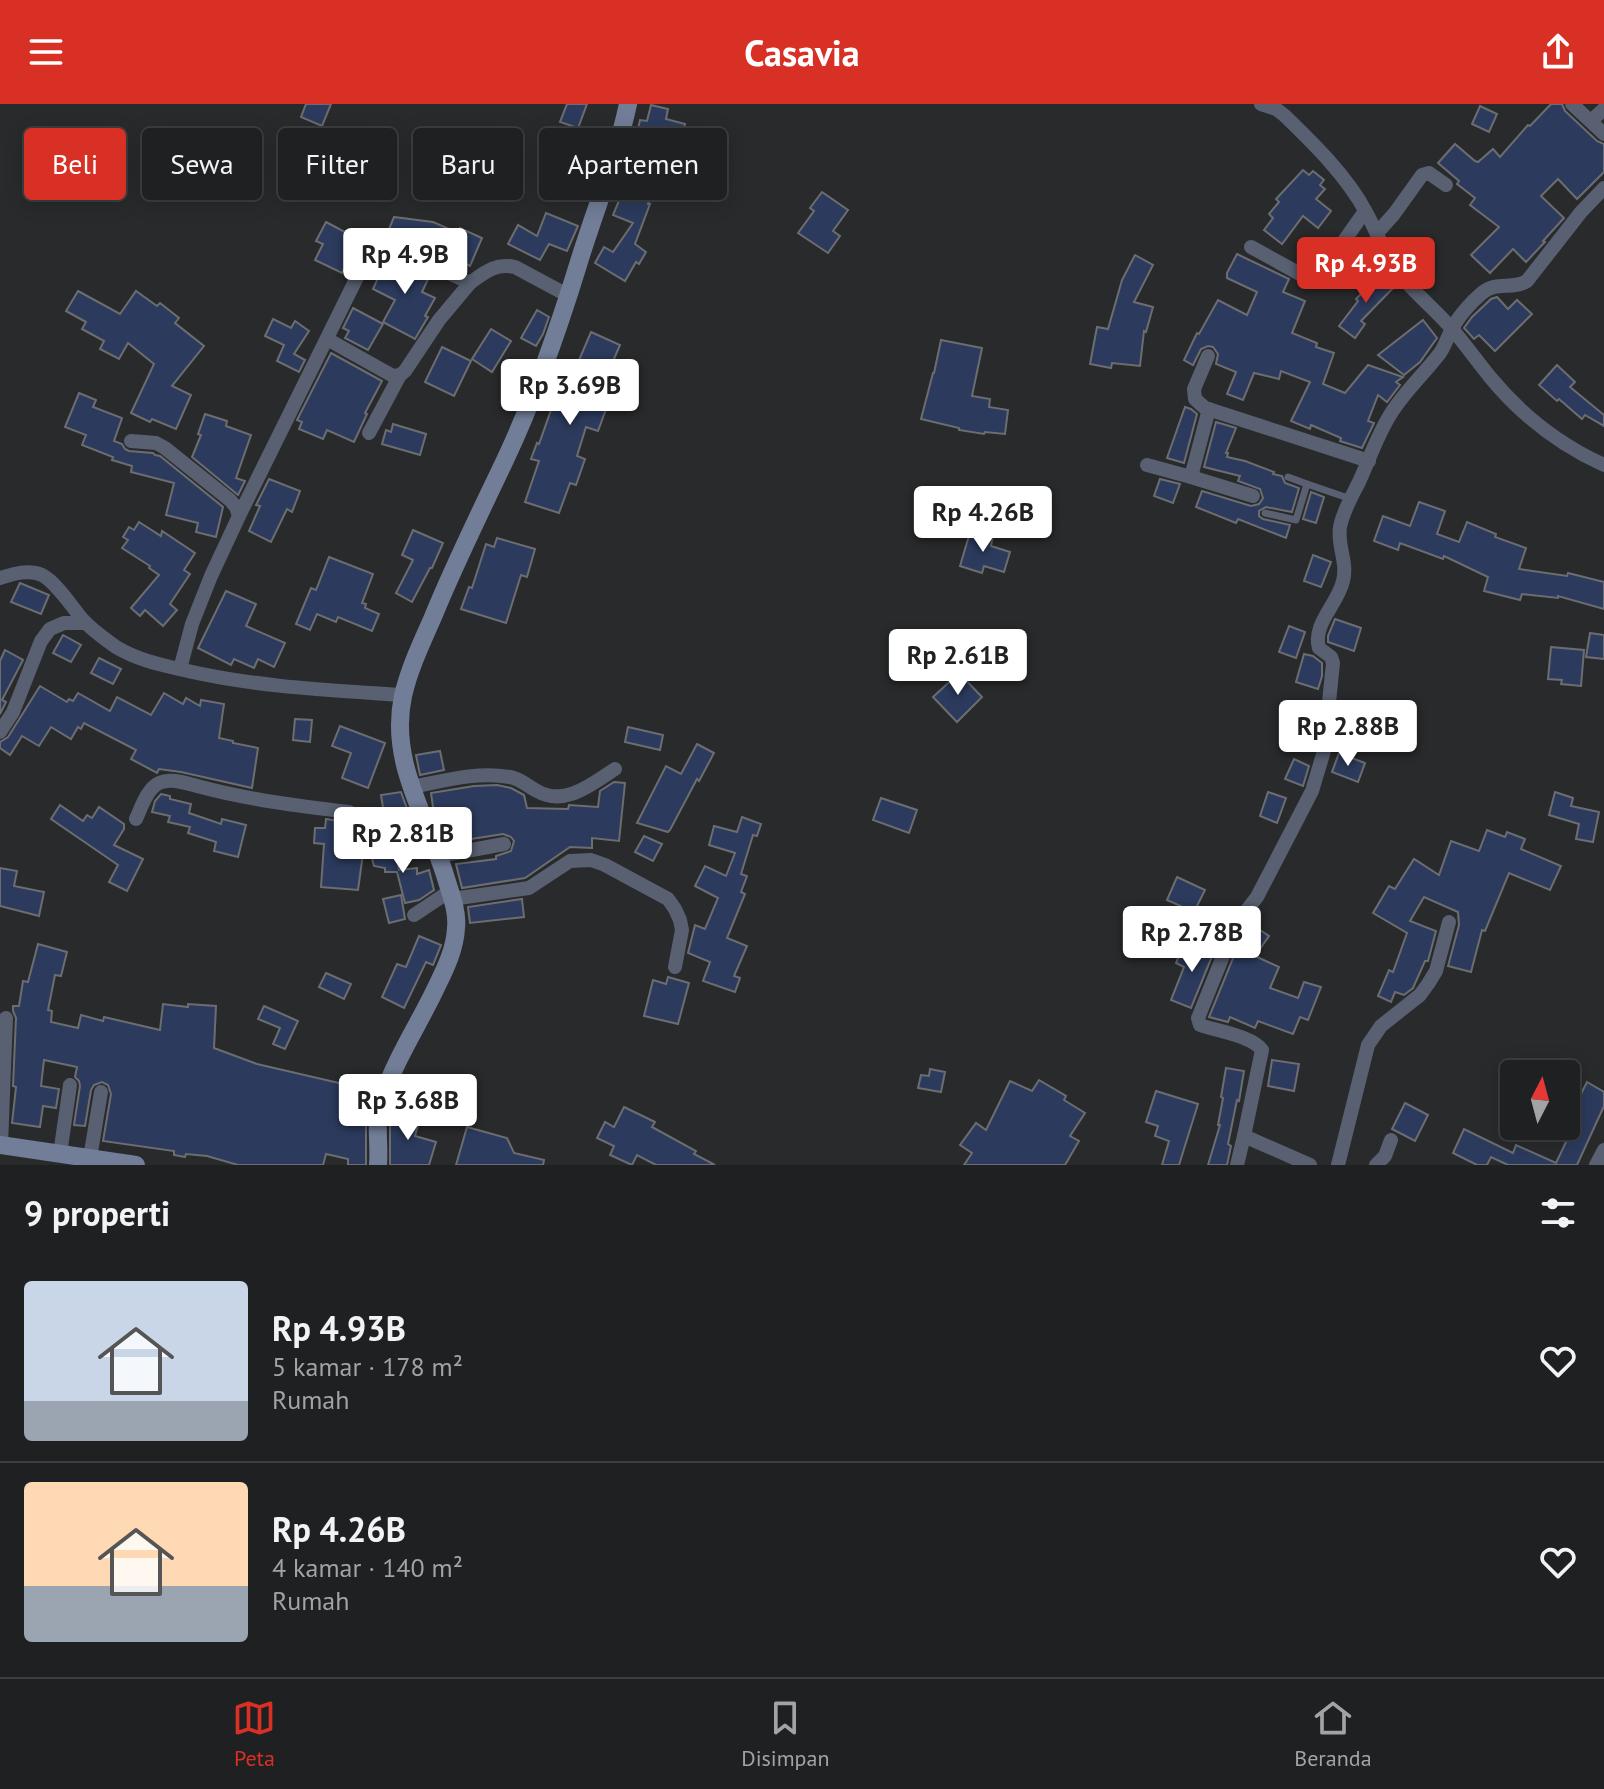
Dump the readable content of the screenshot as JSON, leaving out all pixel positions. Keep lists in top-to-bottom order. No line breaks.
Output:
{"north":"top","page":{"header":"Casavia","chip":["Beli","Sewa","Filter","Baru","Apartemen"],"price":["Rp 4.9B","Rp 4.93B","Rp 3.69B","Rp 4.26B","Rp 2.61B","Rp 2.88B","Rp 2.81B","Rp 2.78B","Rp 3.68B"],"heading":"9 properti","list":[{"name":"Rp 4.93B","note":"5 kamar · 178 m² · Rumah"},{"name":"Rp 4.26B","note":"4 kamar · 140 m² · Rumah"}],"tabs":["Peta","Disimpan","Beranda"]}}
